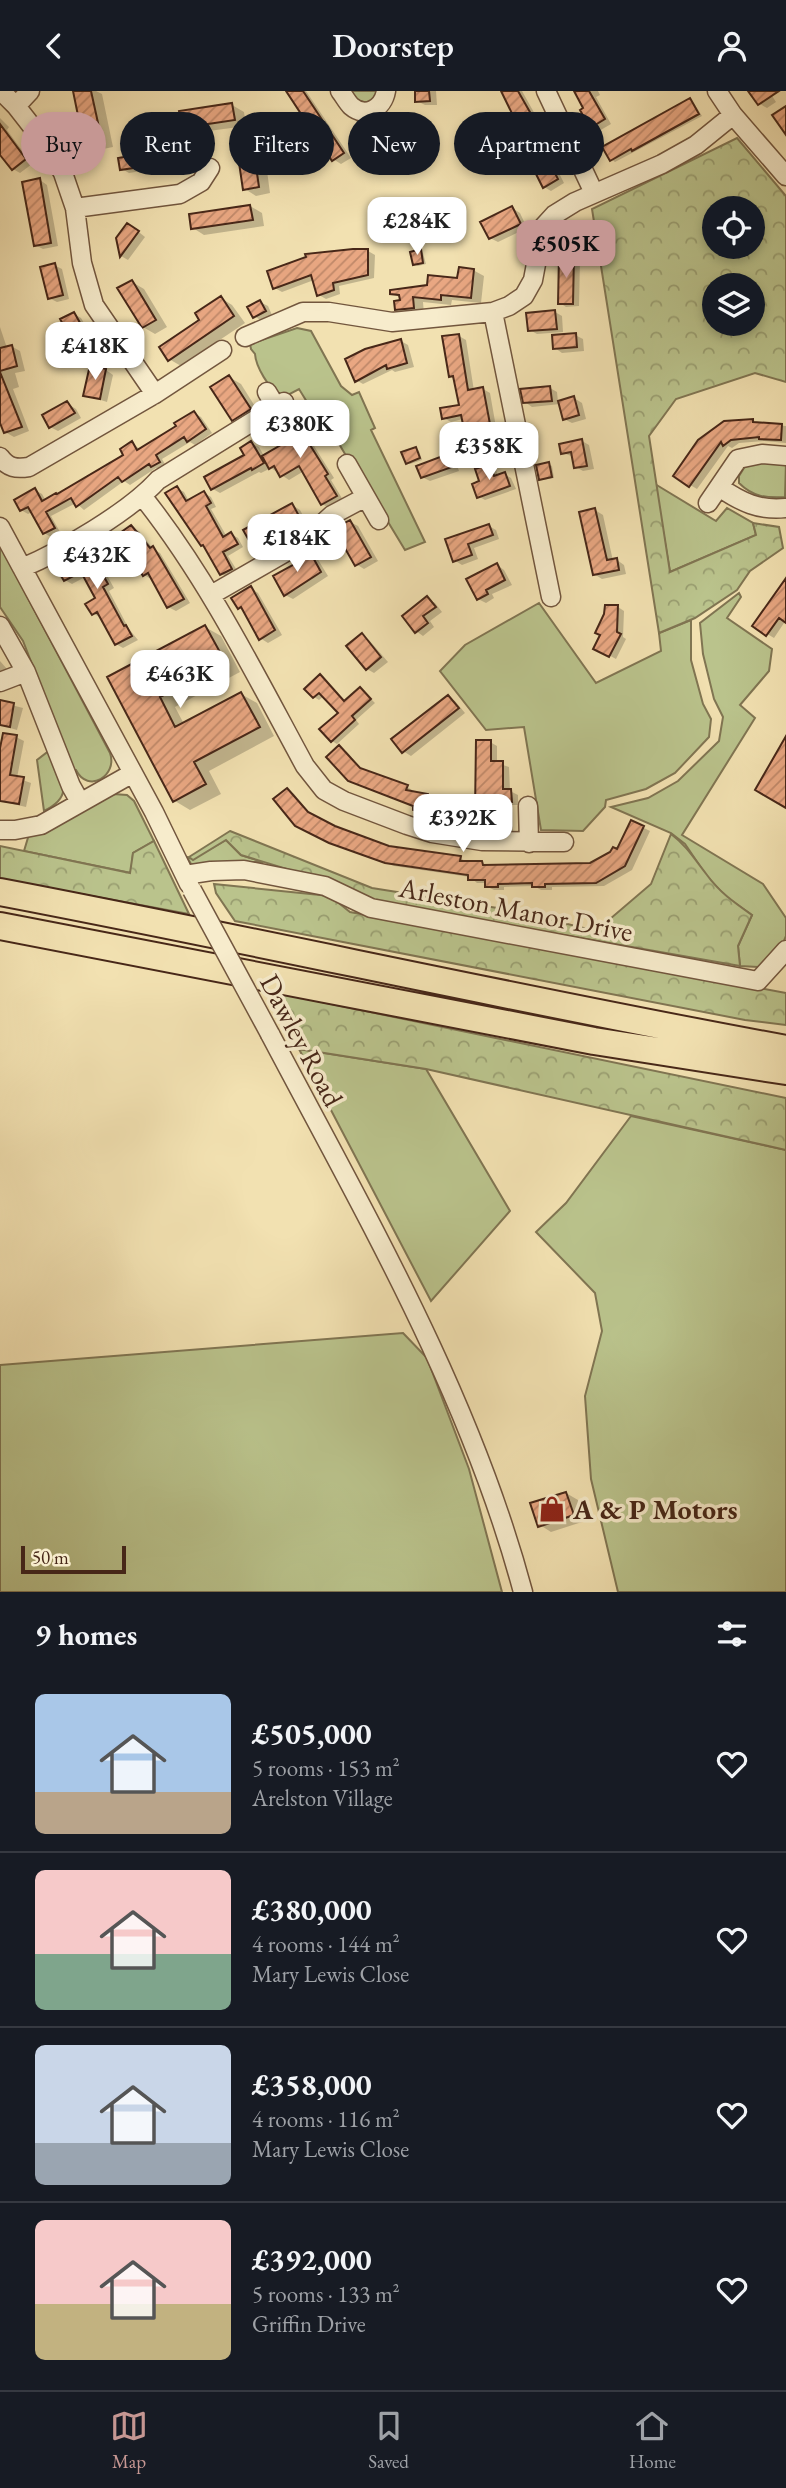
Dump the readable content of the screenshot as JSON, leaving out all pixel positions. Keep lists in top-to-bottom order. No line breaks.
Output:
{"streets":{"street":["Arleston Manor Drive","Dawley Road"]},"crossings":[["Arleston Manor Drive","Dawley Road"]],"places":{"shop":["A & P Motors"]},"scale_bar":"50 m","page":{"header":"Doorstep","chip":["Buy","Rent","Filters","New","Apartment"],"price":["£284K","£505K","£418K","£380K","£358K","£184K","£432K","£463K","£392K"],"scale":"50 m","heading":"9 homes","list":[{"name":"£505,000","note":"5 rooms · 153 m² · Arelston Village"},{"name":"£380,000","note":"4 rooms · 144 m² · Mary Lewis Close"},{"name":"£358,000","note":"4 rooms · 116 m² · Mary Lewis Close"},{"name":"£392,000","note":"5 rooms · 133 m² · Griffin Drive"}],"tabs":["Map","Saved","Home"]}}
